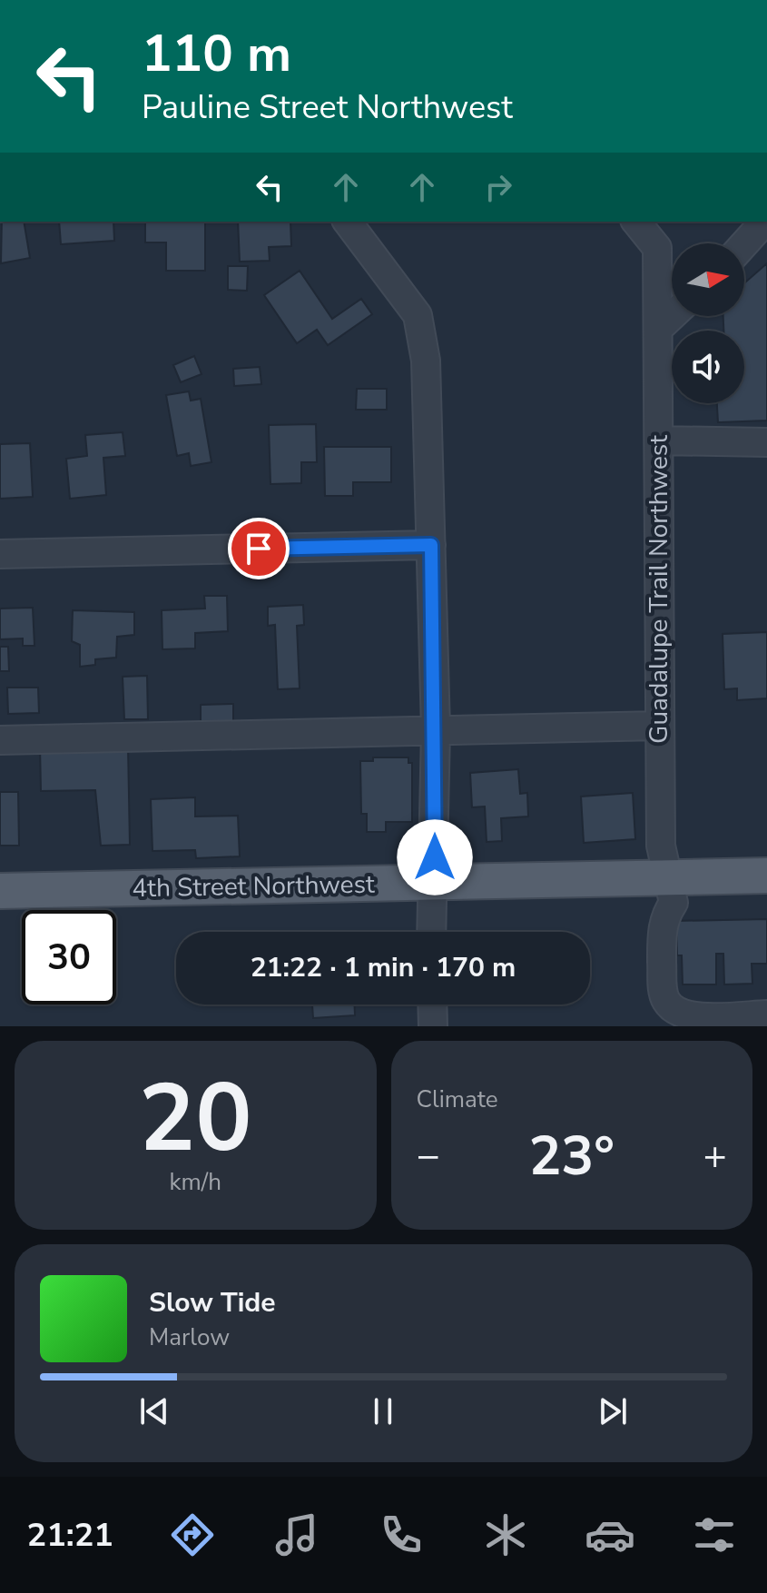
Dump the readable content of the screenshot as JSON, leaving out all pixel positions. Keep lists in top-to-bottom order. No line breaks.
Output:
{"streets":{"main road":["4th Street Northwest"],"street":["Guadalupe Trail Northwest"]},"crossings":[["Guadalupe Trail Northwest","4th Street Northwest"]],"north":"right","page":{"turn":["110 m","Pauline Street Northwest"],"limit":"30","trip":"21:22 · 1 min · 170 m","tile":[["20","km/h"],"Climate"],"heat":["−","23°","+"],"song":["Slow Tide","Marlow"],"tabs":"21:21"}}
